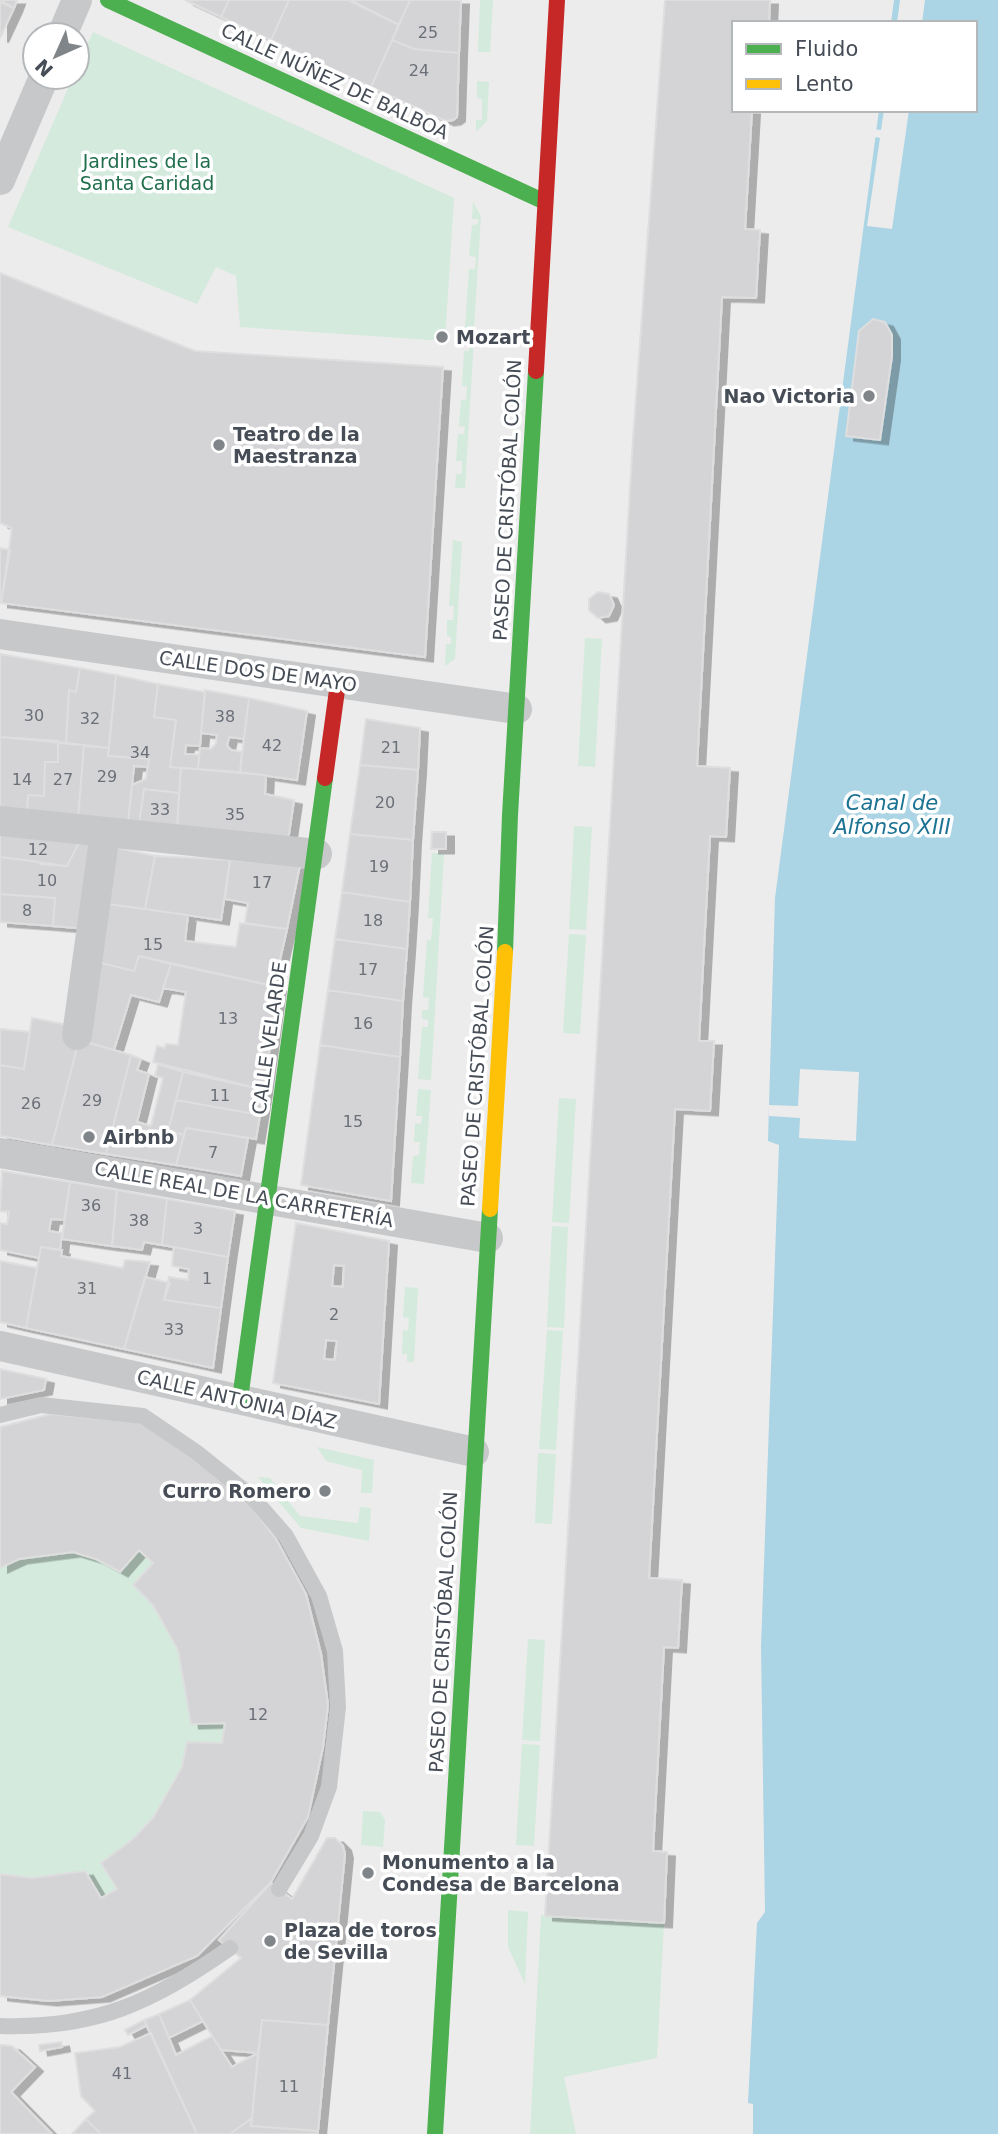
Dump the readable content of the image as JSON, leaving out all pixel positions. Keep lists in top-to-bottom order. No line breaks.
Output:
{"streets":{"main road":["CALLE NÚÑEZ DE BALBOA","PASEO DE CRISTÓBAL COLÓN","CALLE VELARDE"],"street":["CALLE DOS DE MAYO","CALLE REAL DE LA CARRETERÍA","CALLE ANTONIA DÍAZ"]},"crossings":[["CALLE NÚÑEZ DE BALBOA","PASEO DE CRISTÓBAL COLÓN"],["PASEO DE CRISTÓBAL COLÓN","CALLE DOS DE MAYO"],["PASEO DE CRISTÓBAL COLÓN","CALLE REAL DE LA CARRETERÍA"],["PASEO DE CRISTÓBAL COLÓN","CALLE ANTONIA DÍAZ"],["CALLE DOS DE MAYO","CALLE VELARDE"],["CALLE VELARDE","CALLE REAL DE LA CARRETERÍA"],["CALLE VELARDE","CALLE ANTONIA DÍAZ"]],"water":["Canal de Alfonso XIII"],"parks":["Jardines de la Santa Caridad"],"places":["Mozart","Nao Victoria","Teatro de la Maestranza","Airbnb","Curro Romero","Monumento a la Condesa de Barcelona","Plaza de toros de Sevilla"],"house_numbers":["25","24","30","38","32","42","21","34","29","14","27","20","33","35","12","19","10","17","8","18","15","17","13","16","11","29","26","15","7","36","38","3","1","31","2","33","12","41","11"],"legend":["Fluido","Lento"],"north":"bottom left"}
